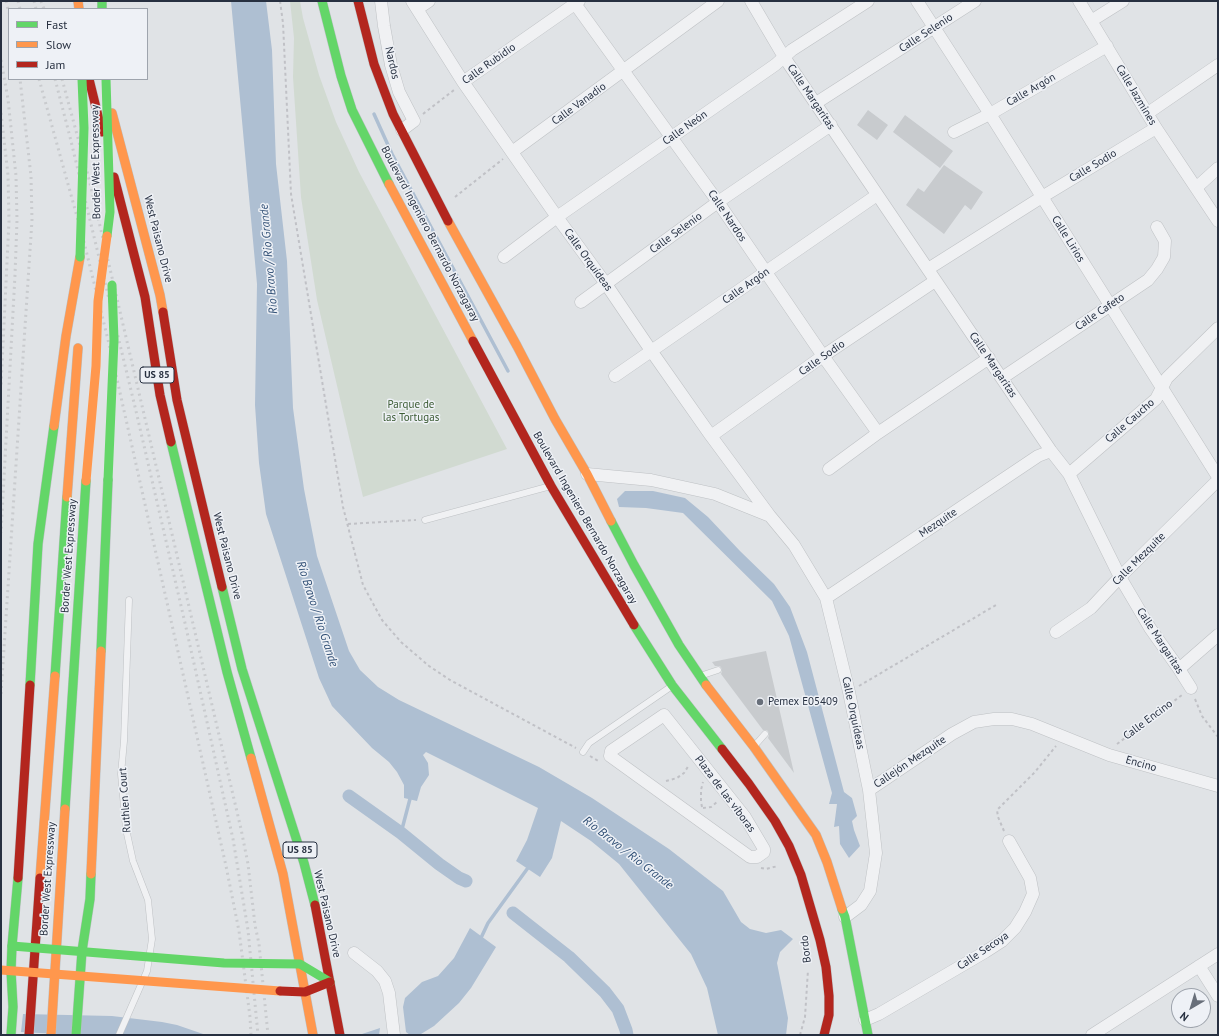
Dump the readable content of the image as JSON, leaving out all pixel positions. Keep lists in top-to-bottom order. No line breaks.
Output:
{"streets":{"main road":["Border West Expressway","Boulevard Ingeniero Bernardo Norzagaray","West Paisano Drive","US 85"],"street":["Calle Selenio","Nardos","Calle Rubidio","Calle Argón","Calle Jazmines","Calle Margaritas","Calle Vanadio","Calle Neón","Calle Sodio","Calle Nardos","Calle Lirios","Calle Orquídeas","Calle Cafeto","Calle Caucho","Mezquite","Calle Mezquite","Callejón Mezquite","Encino","Plaza de las víboras","Calle Secoya"],"lane":["Ruthlen Court"],"path":["Calle Encino","Bordo"]},"crossings":[["Calle Selenio","Calle Margaritas"],["Calle Selenio","Calle Nardos"],["Calle Selenio","Calle Lirios"],["Calle Selenio","Calle Orquídeas"],["Nardos","Calle Rubidio"],["Calle Rubidio","Calle Nardos"],["Calle Rubidio","Calle Orquídeas"],["Calle Argón","Calle Jazmines"],["Calle Argón","Calle Margaritas"],["Calle Argón","Calle Nardos"],["Calle Argón","Calle Lirios"],["Calle Argón","Calle Orquídeas"],["Calle Jazmines","Calle Sodio"],["Calle Margaritas","Calle Neón"],["Calle Margaritas","Calle Sodio"],["Calle Margaritas","Calle Cafeto"],["Calle Margaritas","Calle Caucho"],["Calle Margaritas","Mezquite"],["Calle Margaritas","Calle Mezquite"],["Calle Margaritas","Calle Encino"],["Calle Vanadio","Calle Nardos"],["Calle Vanadio","Calle Orquídeas"],["Calle Neón","Calle Nardos"],["Calle Neón","Calle Orquídeas"],["Calle Sodio","Calle Nardos"],["Calle Sodio","Calle Lirios"],["Calle Sodio","Calle Orquídeas"],["Boulevard Ingeniero Bernardo Norzagaray","Calle Orquídeas"],["Boulevard Ingeniero Bernardo Norzagaray","Calle Secoya"],["Calle Lirios","Calle Cafeto"],["Calle Lirios","Calle Caucho"],["Calle Orquídeas","Mezquite"],["Calle Orquídeas","Callejón Mezquite"],["Calle Encino","Encino"],["Callejón Mezquite","Encino"]],"water":["Río Bravo / Rio Grande"],"parks":["Parque de las Tortugas"],"places":["Pemex E05409"],"legend":["Fast","Slow","Jam"],"north":"bottom left"}
